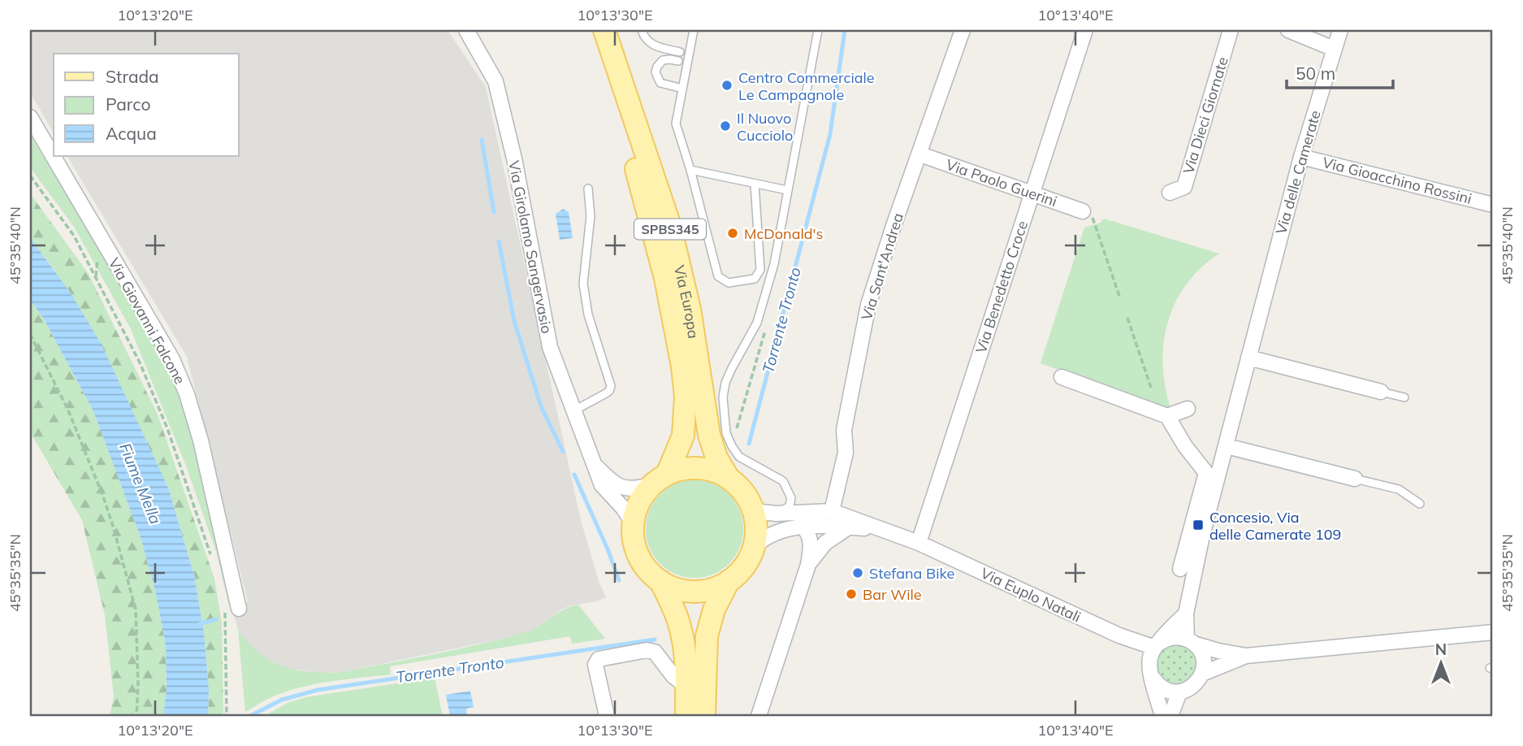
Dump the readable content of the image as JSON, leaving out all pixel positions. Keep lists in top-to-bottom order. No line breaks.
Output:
{"streets":{"main road":["SPBS345","Via Europa"],"street":["Via Dieci Giornate","Via delle Camerate","Via Gioacchino Rossini","Via Paolo Guerini","Via Girolamo Sangervasio","Via Sant'Andrea","Via Benedetto Croce","Via Giovanni Falcone","Via Euplo Natali"]},"crossings":[["Via delle Camerate","Via Gioacchino Rossini"],["Via delle Camerate","Via Euplo Natali"],["Via Paolo Guerini","Via Sant'Andrea"],["Via Paolo Guerini","Via Benedetto Croce"],["Via Girolamo Sangervasio","Via Europa"],["Via Girolamo Sangervasio","Via Euplo Natali"],["Via Sant'Andrea","Via Euplo Natali"],["Via Benedetto Croce","Via Euplo Natali"],["Via Europa","Via Euplo Natali"]],"water":["Torrente Tronto","Fiume Mella"],"places":{"other":["Centro Commerciale Le Campagnole","Il Nuovo Cucciolo","McDonald's","Stefana Bike","Bar Wile"],"transit":["Concesio, Via delle Camerate 109"]},"legend":["Strada","Parco","Acqua"],"scale_bar":"50 m","north":"top","coordinates":["10°13'20\"E","10°13'30\"E","10°13'40\"E","45°35'40\"N","45°35'35\"N"]}
